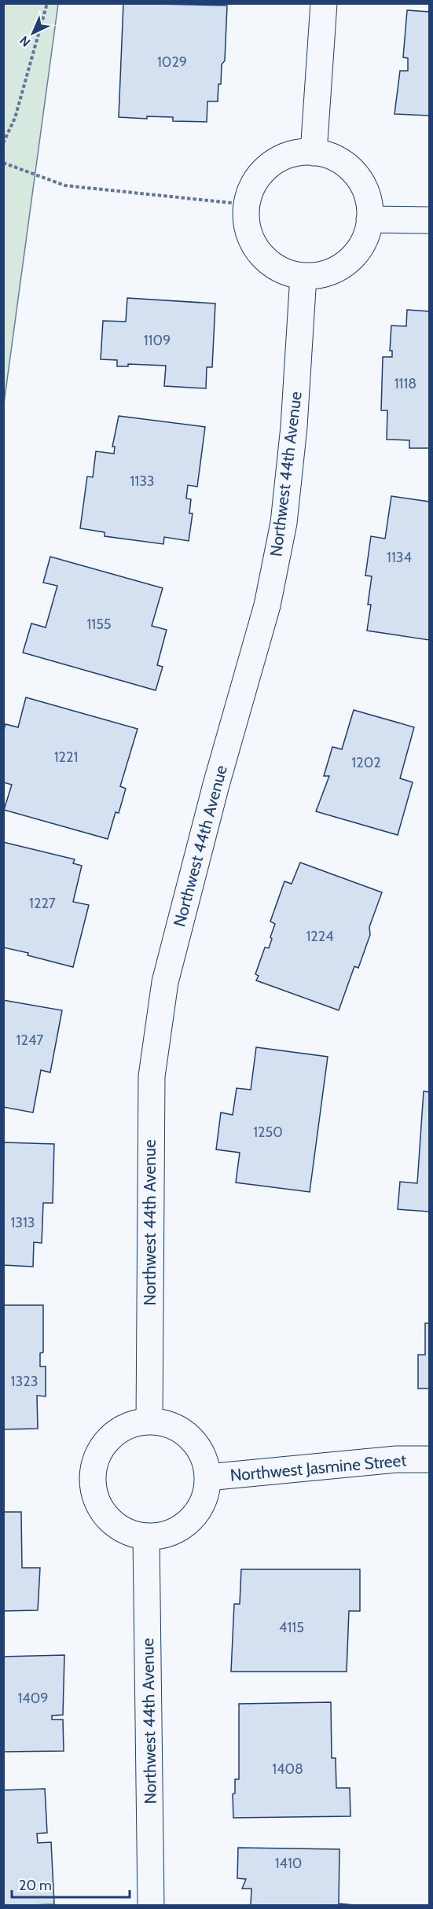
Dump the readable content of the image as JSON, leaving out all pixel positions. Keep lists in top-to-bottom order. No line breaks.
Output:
{"streets":{"street":["Northwest 44th Avenue","Northwest Jasmine Street"]},"crossings":[["Northwest 44th Avenue","Northwest Jasmine Street"]],"house_numbers":["1029","1109","1118","1133","1134","1155","1221","1202","1227","1224","1247","1250","1313","1323","4115","1409","1408","1410"],"scale_bar":"20 m","north":"bottom left"}
